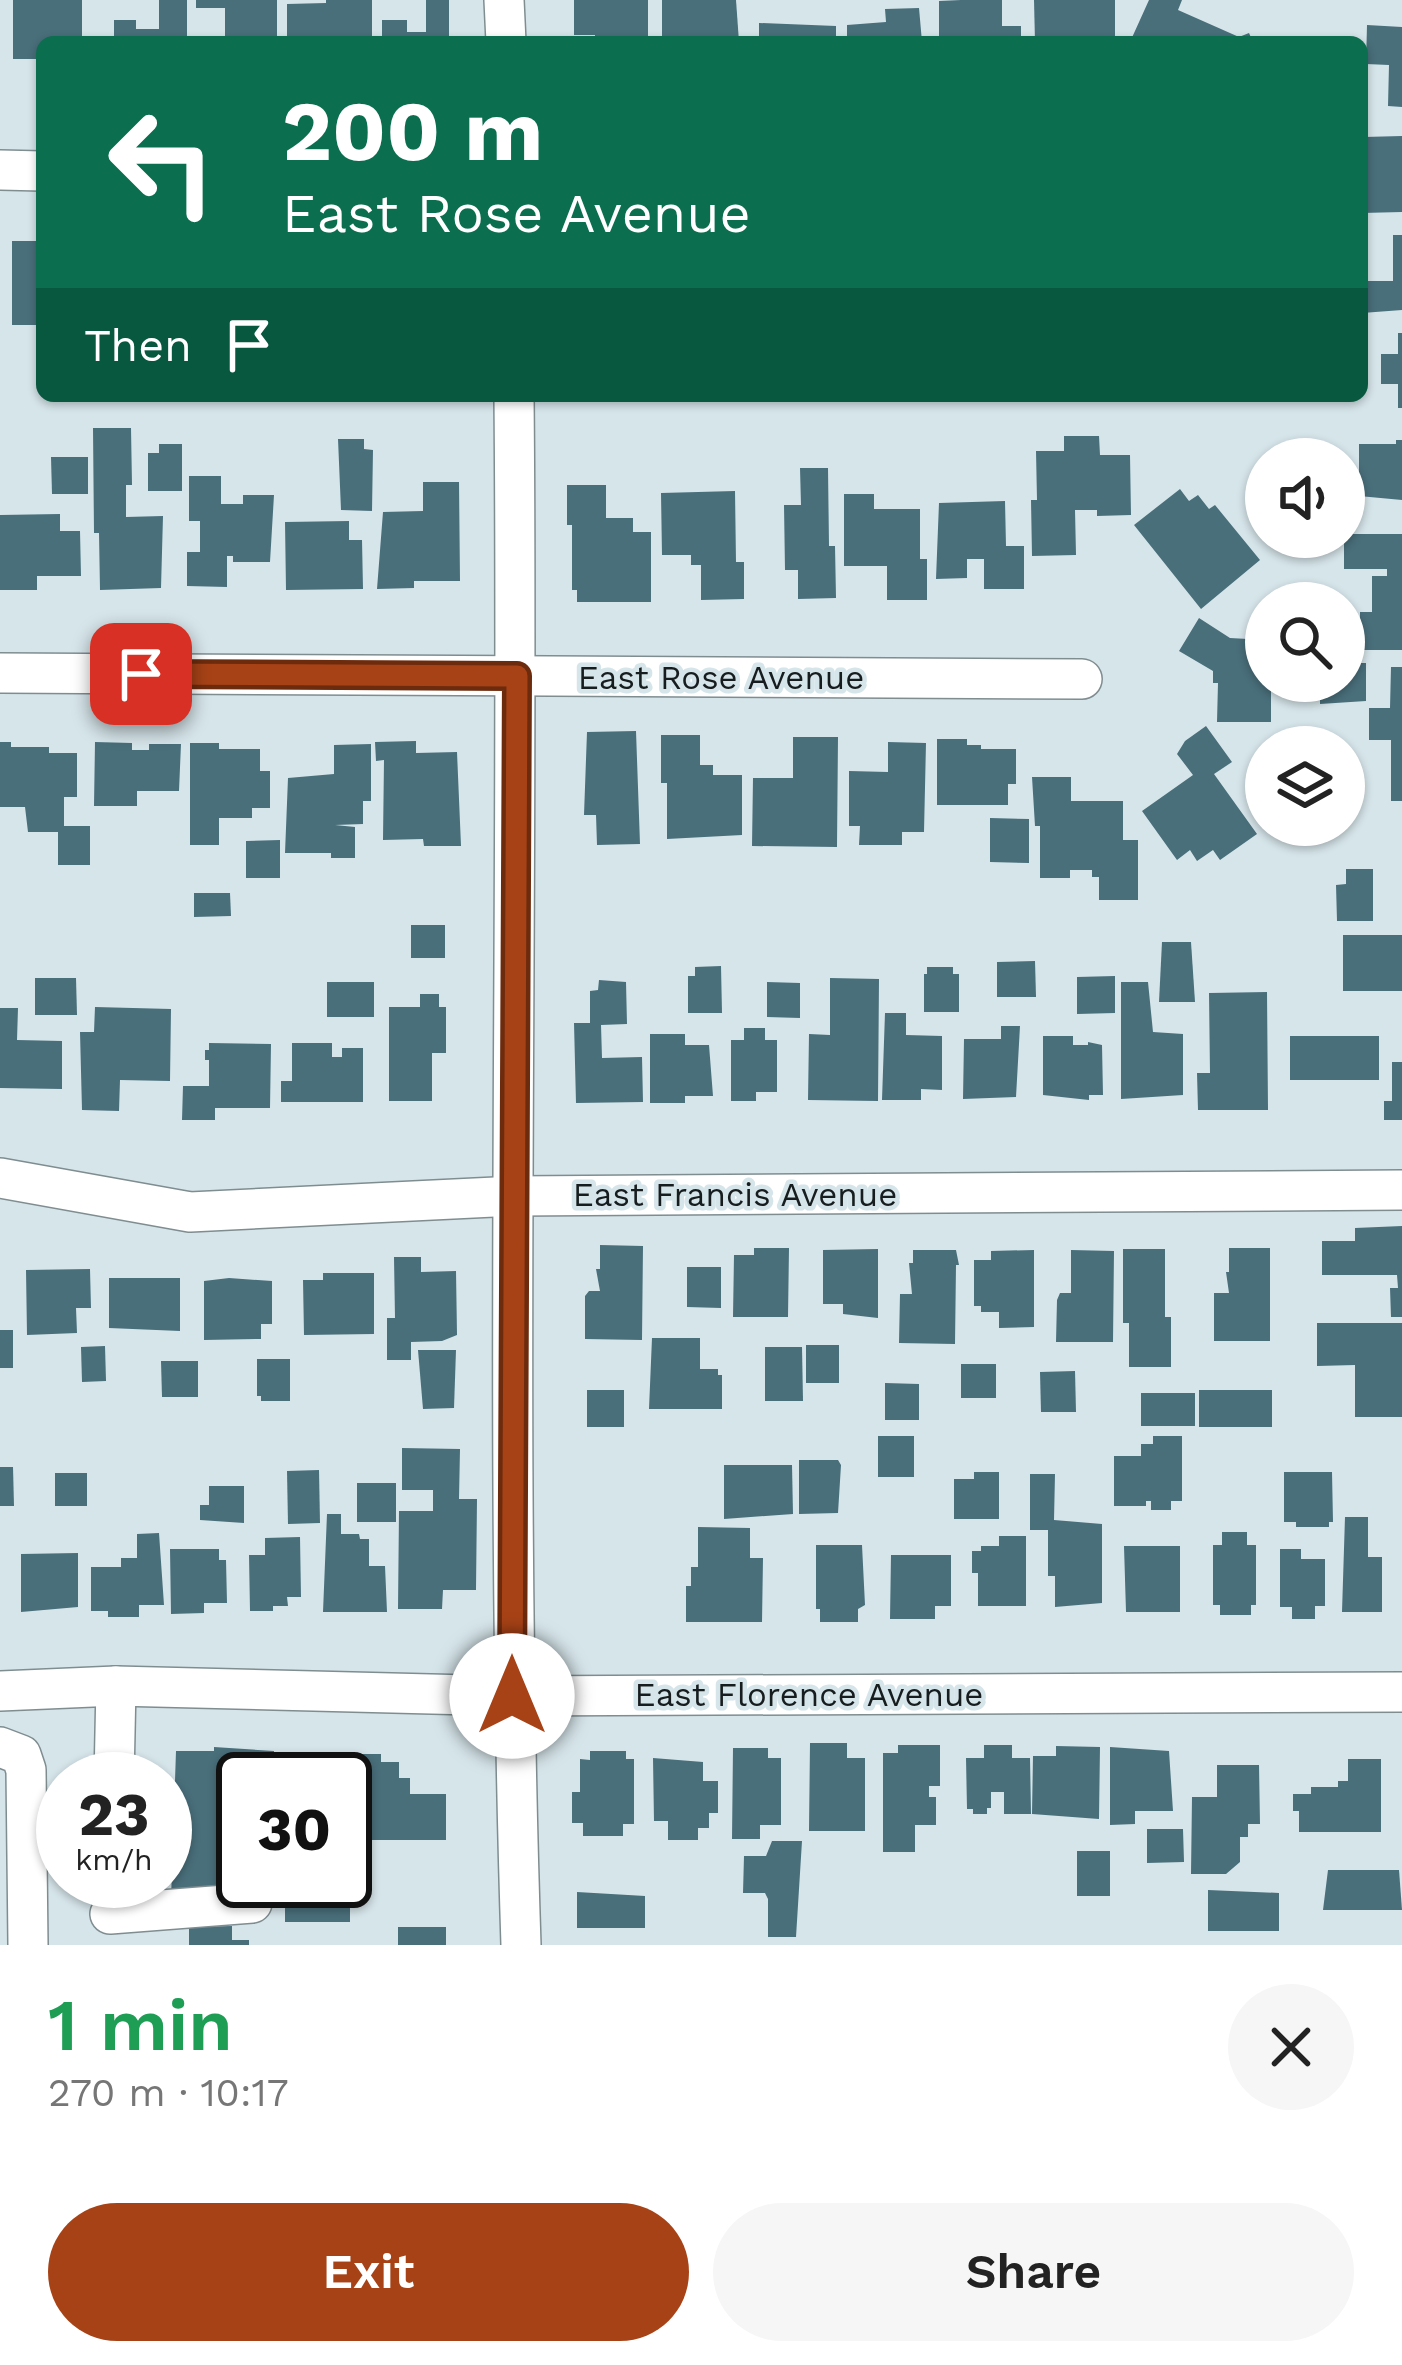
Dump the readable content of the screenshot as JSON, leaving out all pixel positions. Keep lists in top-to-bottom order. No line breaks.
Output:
{"streets":{"street":["East Rose Avenue","East Francis Avenue","East Florence Avenue"]},"page":{"turn":["200 m","East Rose Avenue"],"then":"Then","speed":"23 km/h","limit":"30","heading":["1 min","270 m · 10:17"],"buttons":["Exit","Share"]}}
